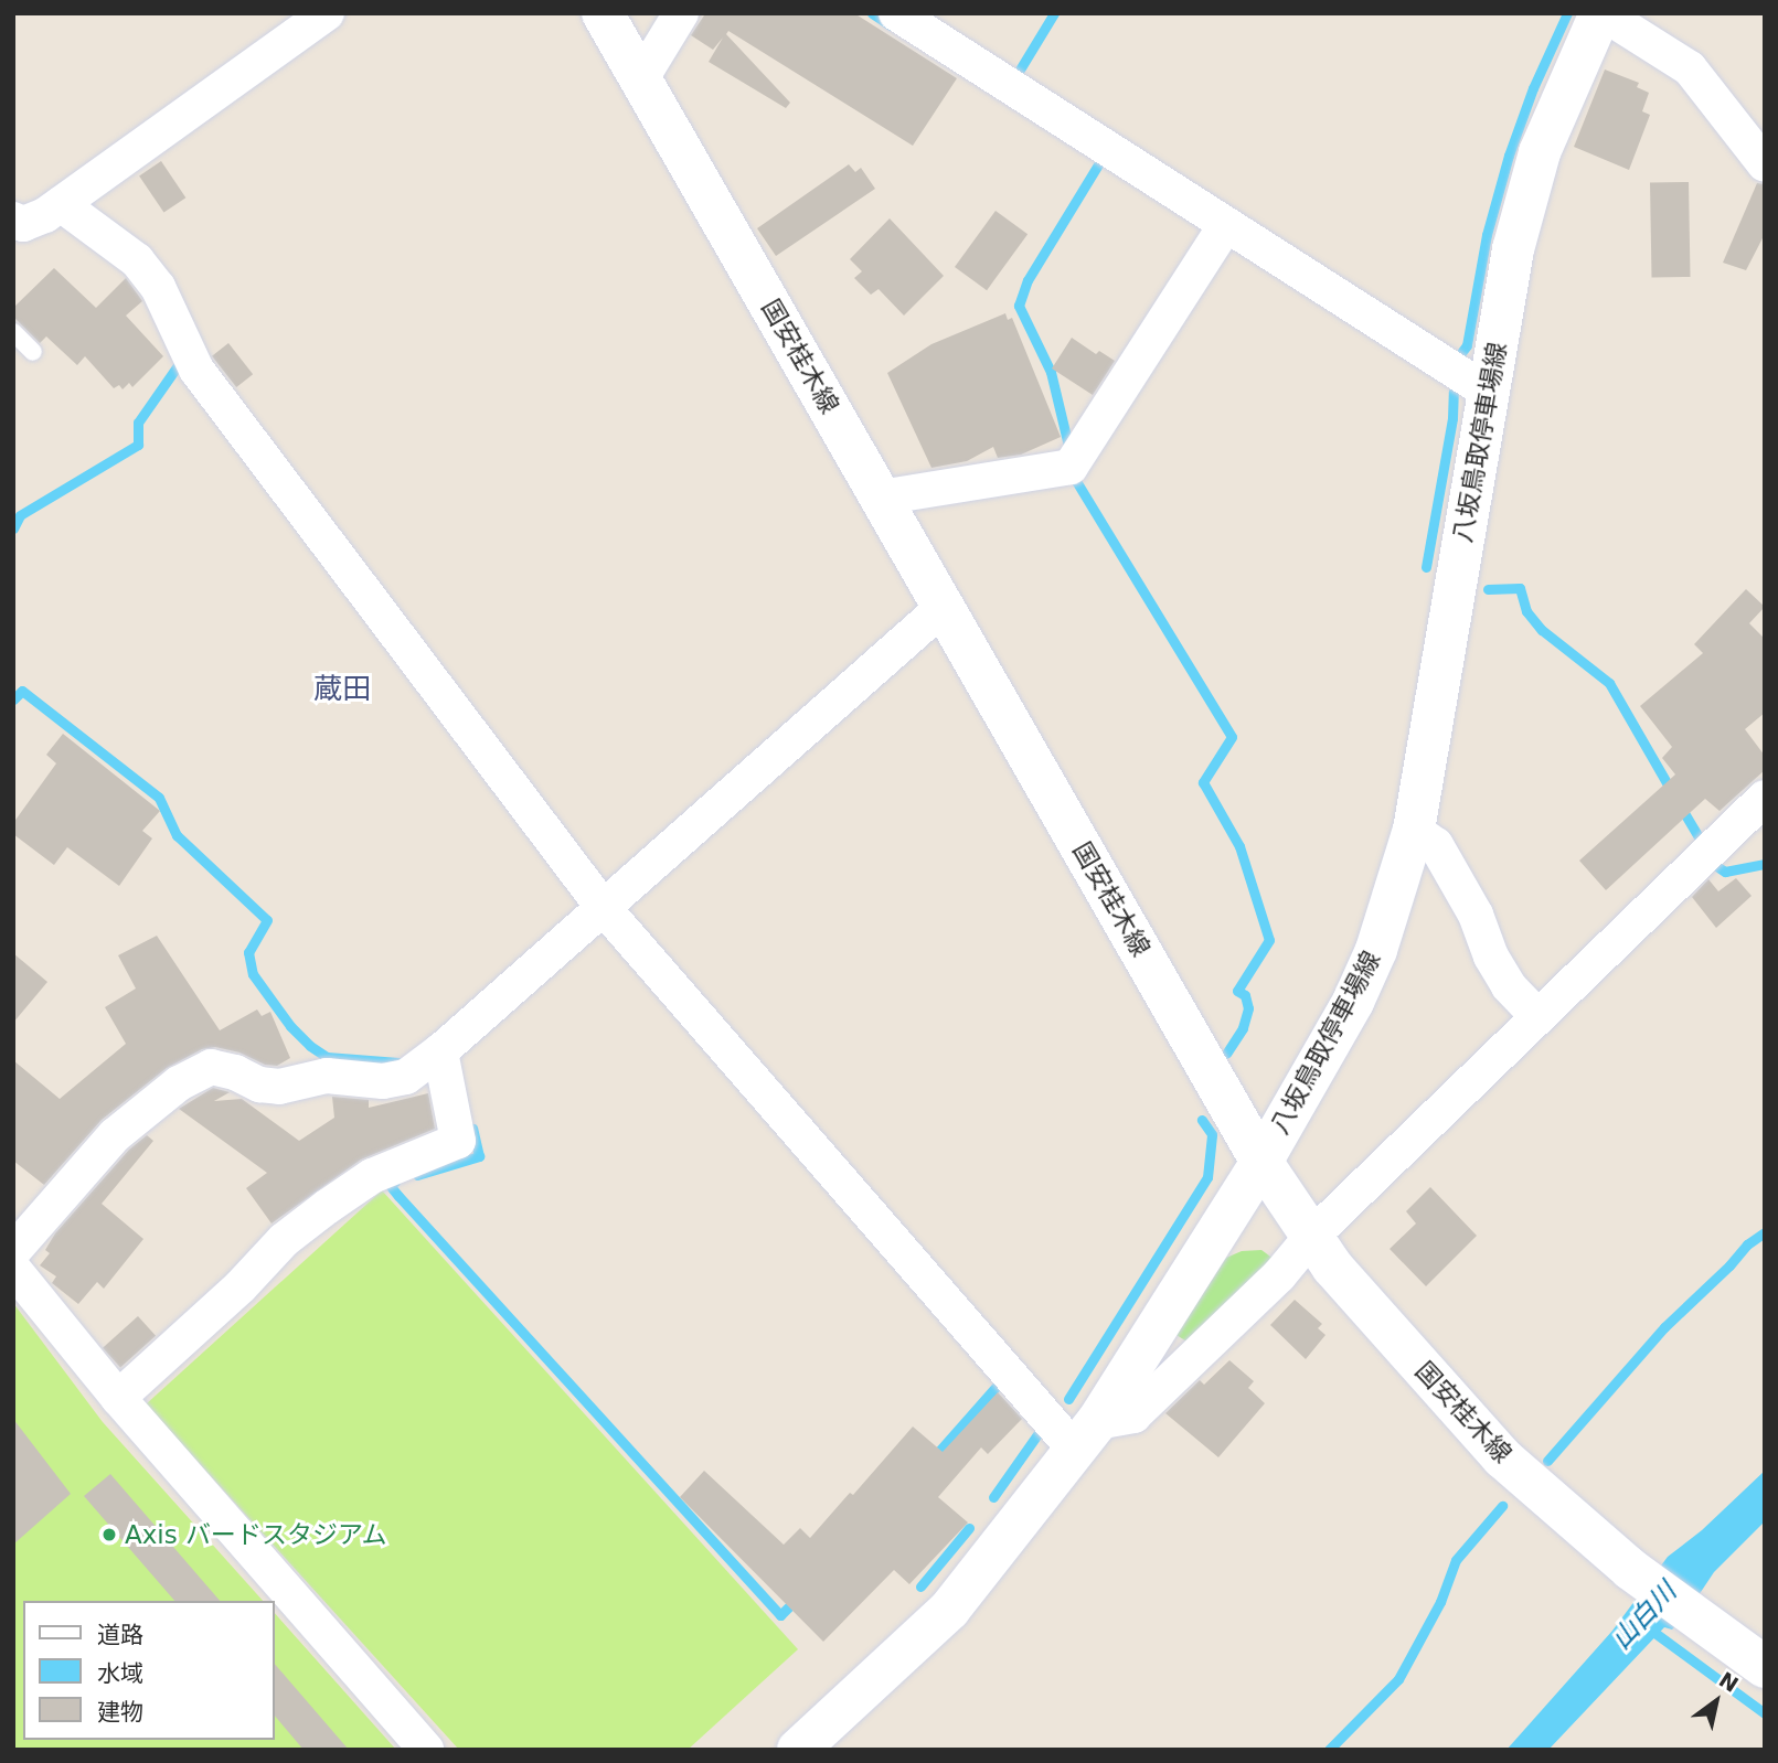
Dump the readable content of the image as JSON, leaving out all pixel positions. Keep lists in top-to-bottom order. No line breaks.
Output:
{"streets":{"main road":["国安桂木線","八坂鳥取停車場線"]},"crossings":[["国安桂木線","八坂鳥取停車場線"]],"districts":["蔵田"],"water":["山白川"],"places":["Axis バードスタジアム"],"legend":["道路","水域","建物"],"north":"top right"}
